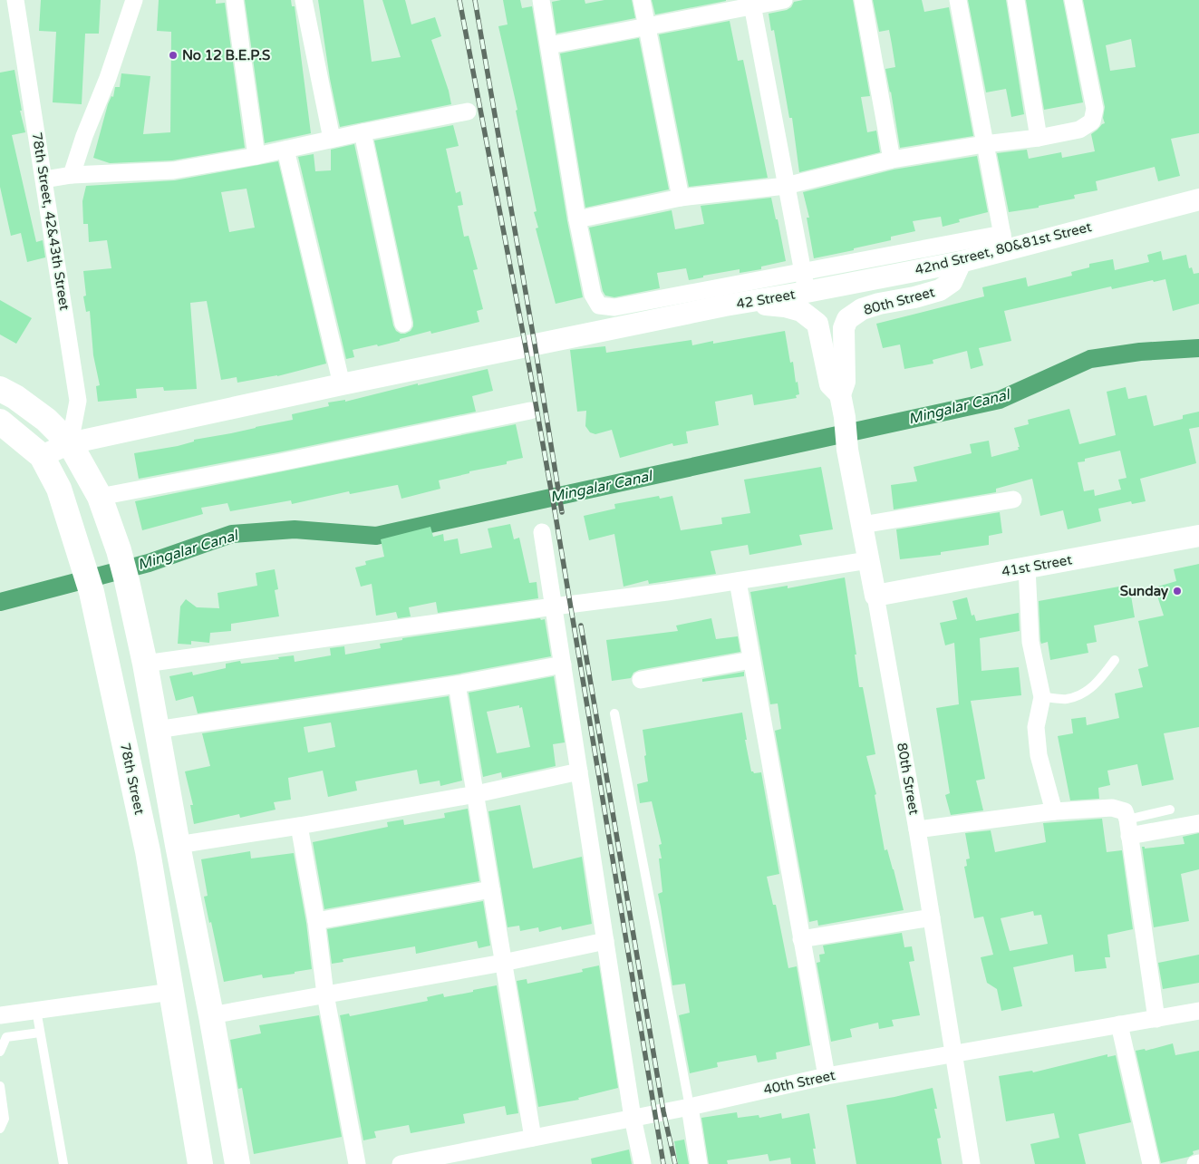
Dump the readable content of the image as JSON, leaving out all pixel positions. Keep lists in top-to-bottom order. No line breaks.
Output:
{"streets":{"main road":["78th Street"],"street":["78th Street, 42&43th Street","42nd Street, 80&81st Street","42 Street","80th Street","41st Street","40th Street"]},"crossings":[["42nd Street, 80&81st Street","42 Street"],["42nd Street, 80&81st Street","80th Street"],["42 Street","80th Street"],["80th Street","41st Street"],["80th Street","40th Street"]],"water":["Mingalar Canal"],"places":["No 12 B.E.P.S","Sunday"]}
